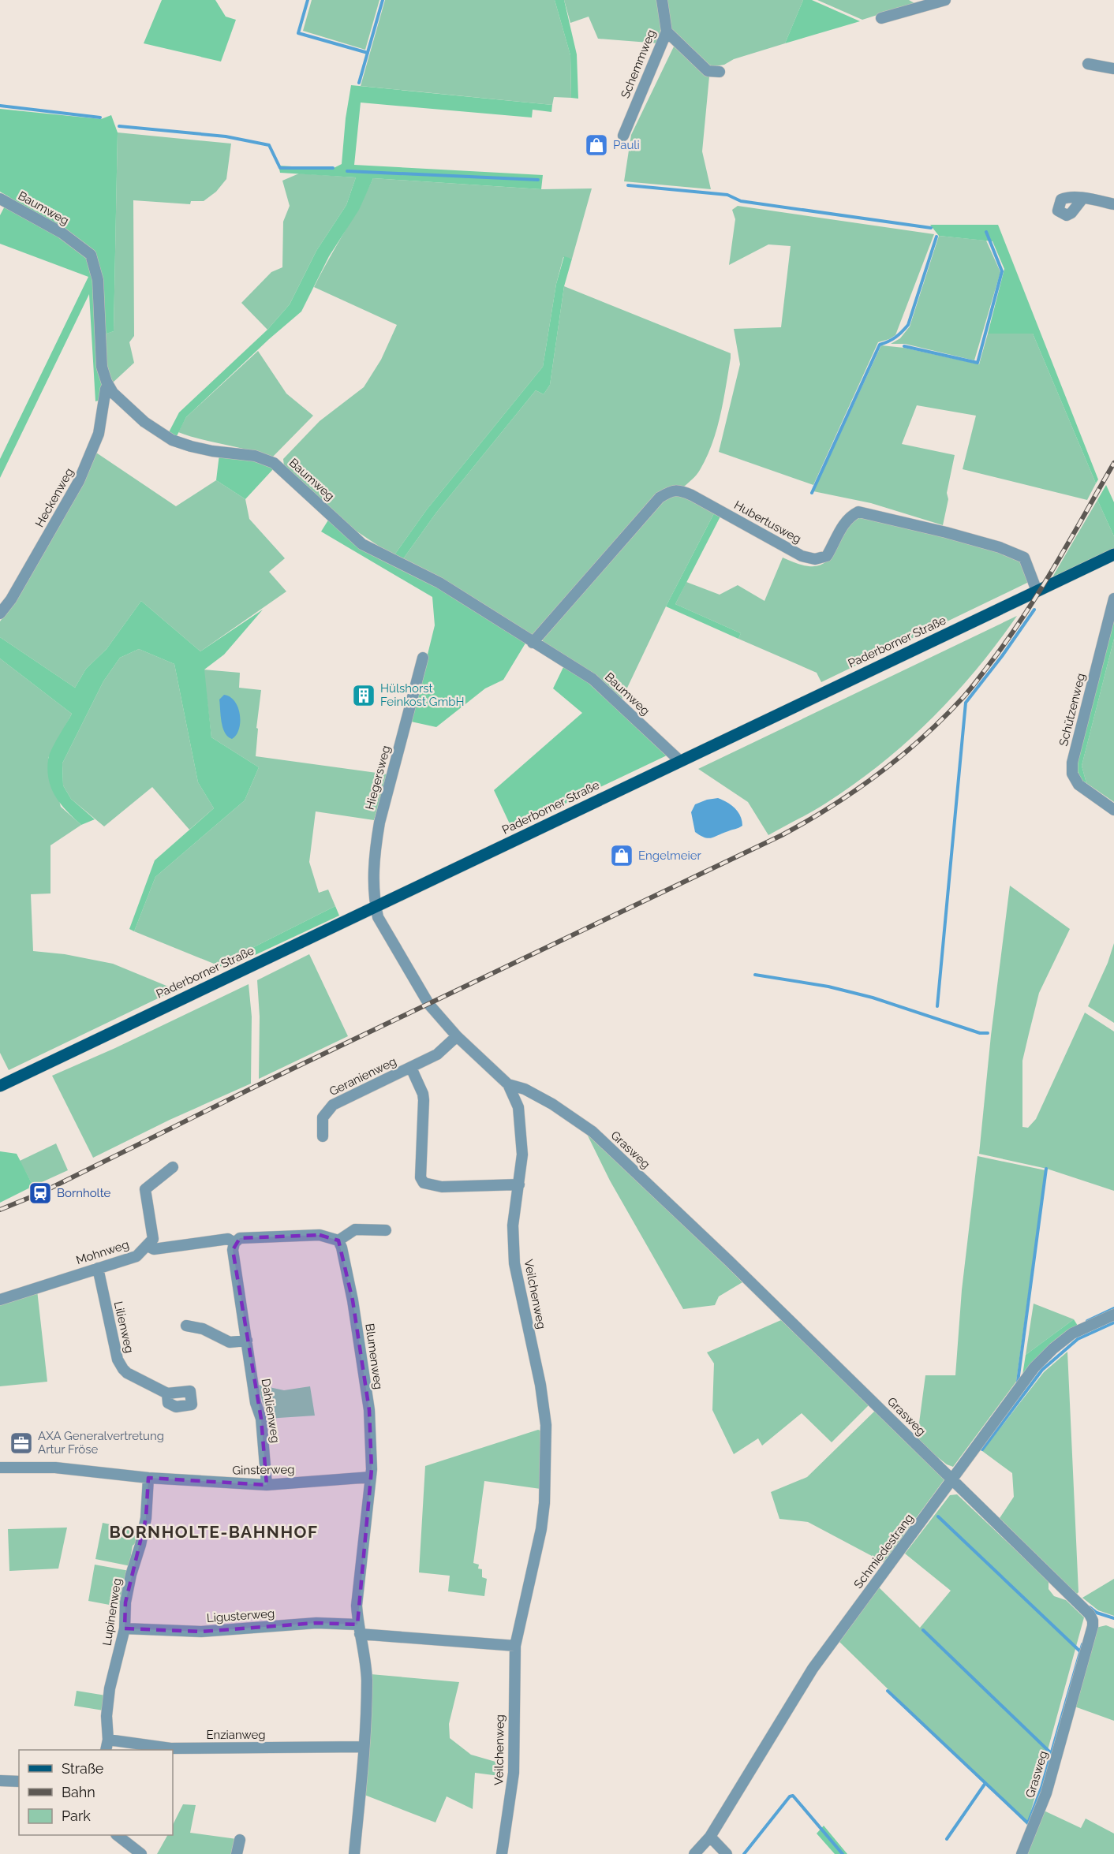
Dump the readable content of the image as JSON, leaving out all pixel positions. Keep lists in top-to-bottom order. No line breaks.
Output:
{"streets":{"main road":["Paderborner Straße"],"street":["Schemmweg","Baumweg","Heckenweg","Hubertusweg","Schützenweg","Hiegersweg","Geranienweg","Grasweg","Mohnweg","Veilchenweg","Lilienweg","Blumenweg","Dahlienweg","Ginsterweg","Schmiedestrang","Lupinenweg","Ligusterweg","Enzianweg"]},"crossings":[["Baumweg","Heckenweg"],["Baumweg","Hubertusweg"],["Baumweg","Paderborner Straße"],["Hubertusweg","Paderborner Straße"],["Paderborner Straße","Hiegersweg"],["Paderborner Straße","Veilchenweg"],["Hiegersweg","Veilchenweg"],["Geranienweg","Veilchenweg"],["Grasweg","Veilchenweg"],["Grasweg","Schmiedestrang"],["Mohnweg","Lilienweg"],["Blumenweg","Ginsterweg"],["Dahlienweg","Ginsterweg"],["Ginsterweg","Lupinenweg"],["Lupinenweg","Ligusterweg"],["Lupinenweg","Enzianweg"]],"districts":["BORNHOLTE-BAHNHOF"],"places":{"shop":["Pauli","Engelmeier"],"building":["Hülshorst Feinkost GmbH"],"station":["Bornholte"],"office":["AXA Generalvertretung Artur Fröse"]},"legend":["Straße","Bahn","Park"]}
